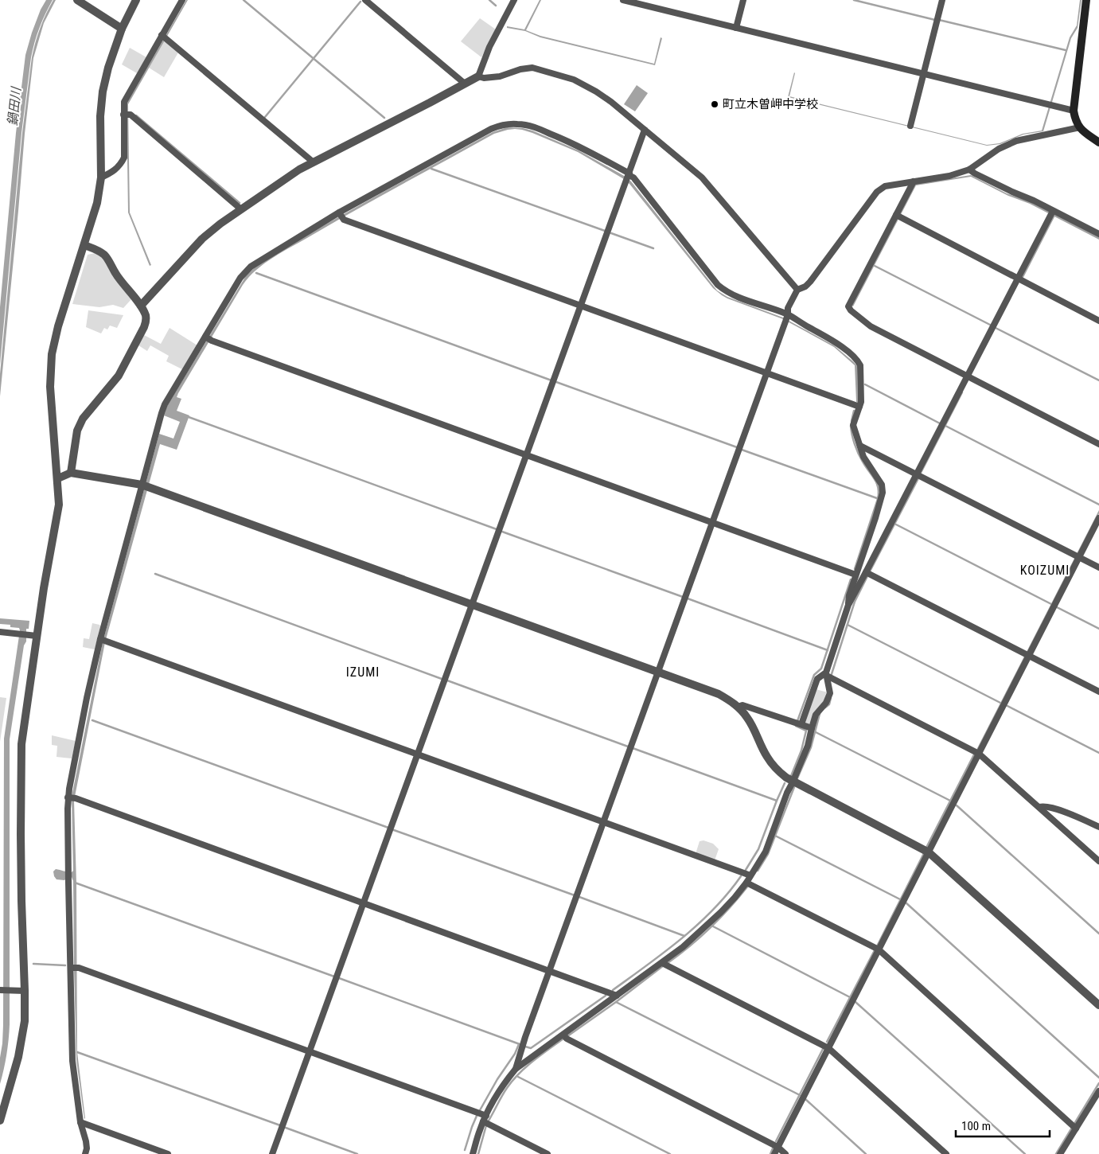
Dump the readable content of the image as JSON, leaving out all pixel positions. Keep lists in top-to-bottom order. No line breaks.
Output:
{"districts":["KOIZUMI","IZUMI"],"water":["鍋田川"],"places":["町立木曽岬中学校"],"scale_bar":"100 m"}
